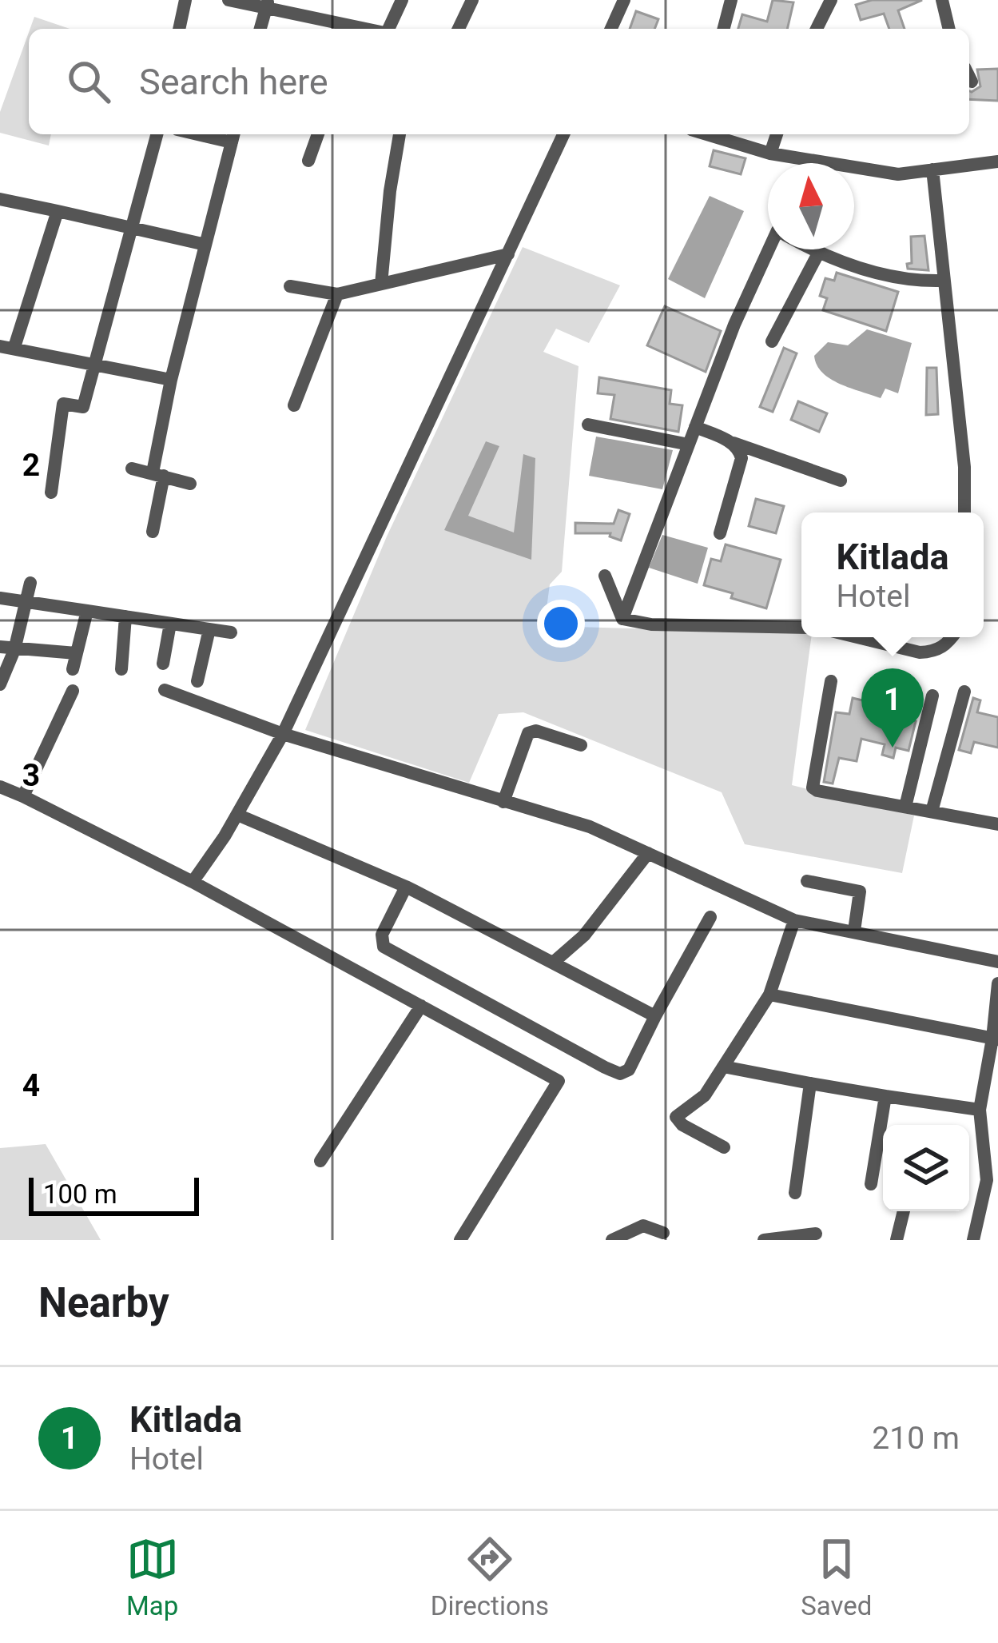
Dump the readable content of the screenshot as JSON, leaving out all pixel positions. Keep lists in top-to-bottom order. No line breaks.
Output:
{"scale_bar":"100 m","north":"top","page":{"search":"Search here","popup":["Kitlada","Hotel"],"pins":"1","scale":"100 m","heading":"Nearby","list":[{"mark":"1","name":"Kitlada","note":"Hotel","value":"210 m"}],"nav":["Map","Directions","Saved"]},"grid":{"rows":["2","3","4"]}}
